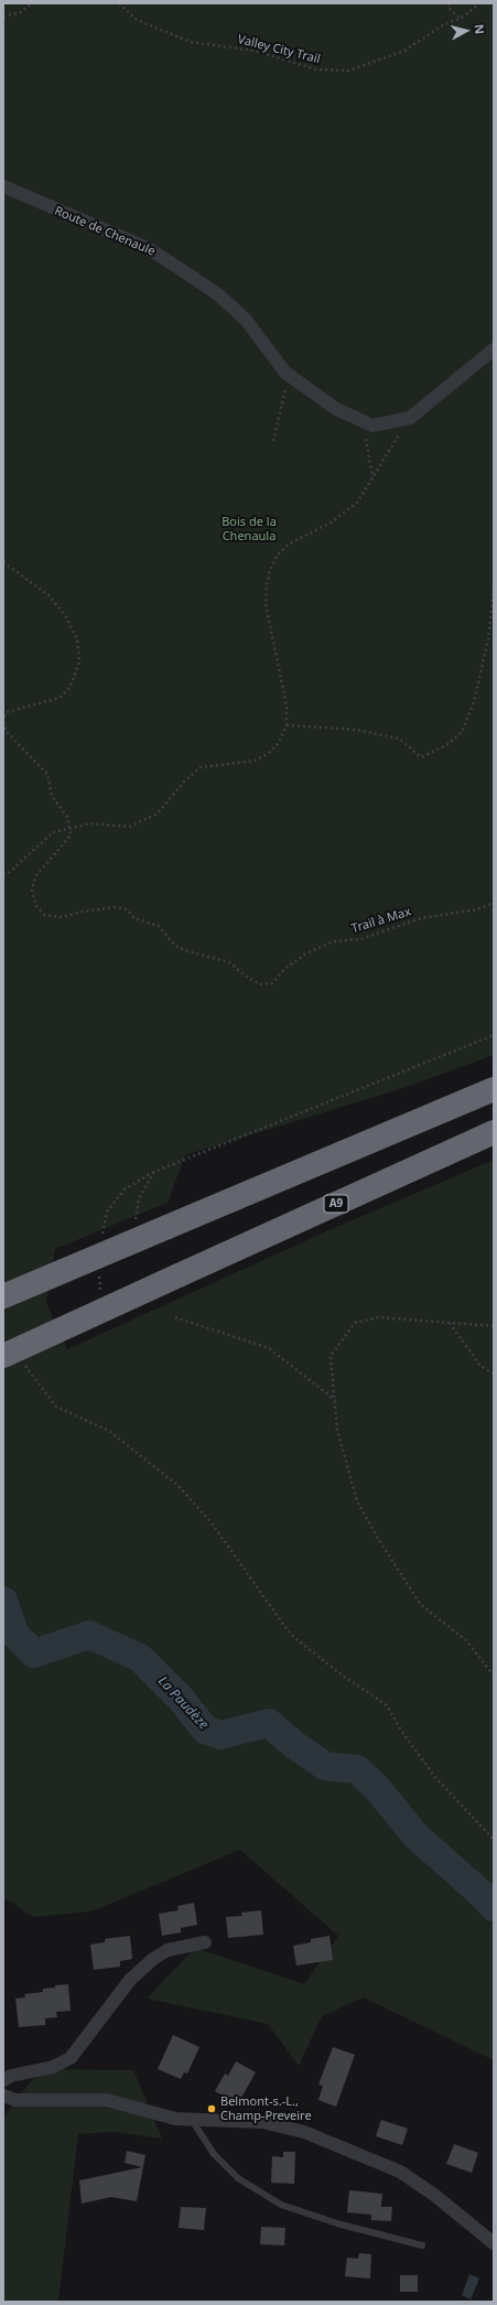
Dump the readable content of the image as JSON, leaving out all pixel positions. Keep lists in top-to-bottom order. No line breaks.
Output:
{"streets":{"highway":["A9"],"street":["Route de Chenaule"],"path":["Valley City Trail","Trail à Max"]},"water":["La Paudèze"],"parks":["Bois de la Chenaula"],"places":["Belmont-s.-L., Champ-Preveire"],"north":"right"}
